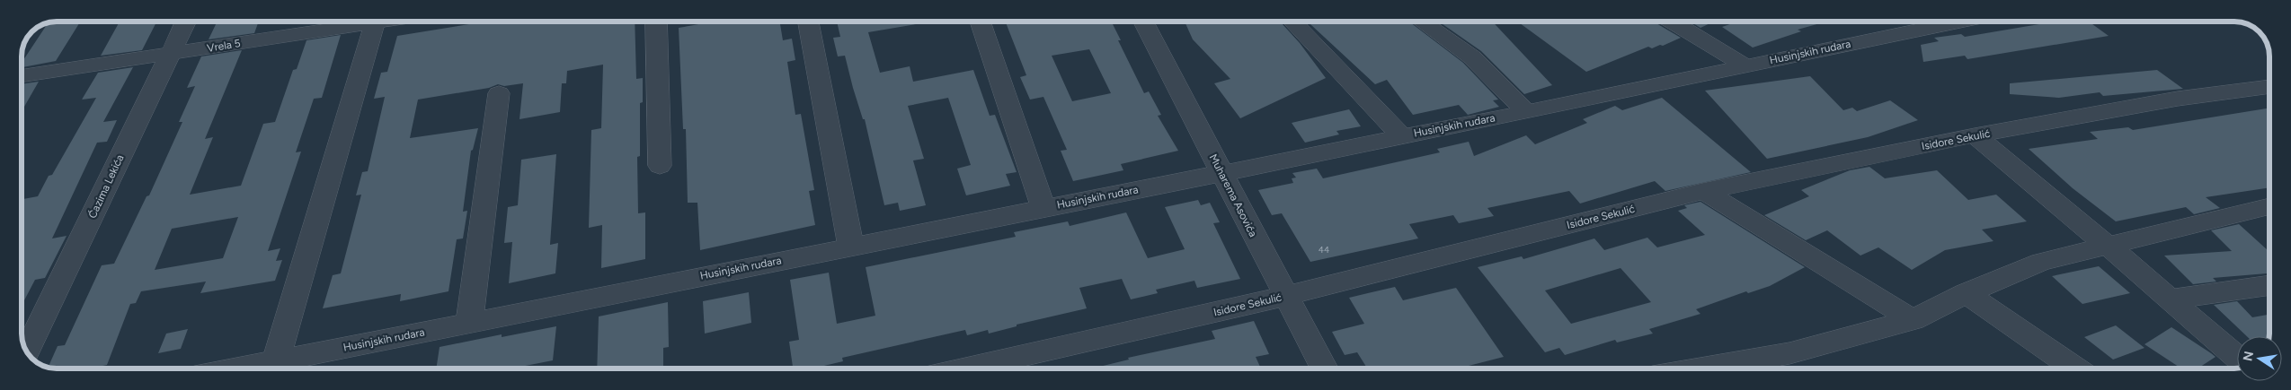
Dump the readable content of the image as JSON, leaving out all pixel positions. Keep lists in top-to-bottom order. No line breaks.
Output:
{"streets":{"street":["Vrela 5","Husinjskih rudara","Isidore Sekulić","Ćazima Lekića","Muharema Asovića"]},"crossings":[["Vrela 5","Ćazima Lekića"],["Husinjskih rudara","Muharema Asovića"],["Isidore Sekulić","Muharema Asovića"]],"house_numbers":["44"],"north":"left"}
